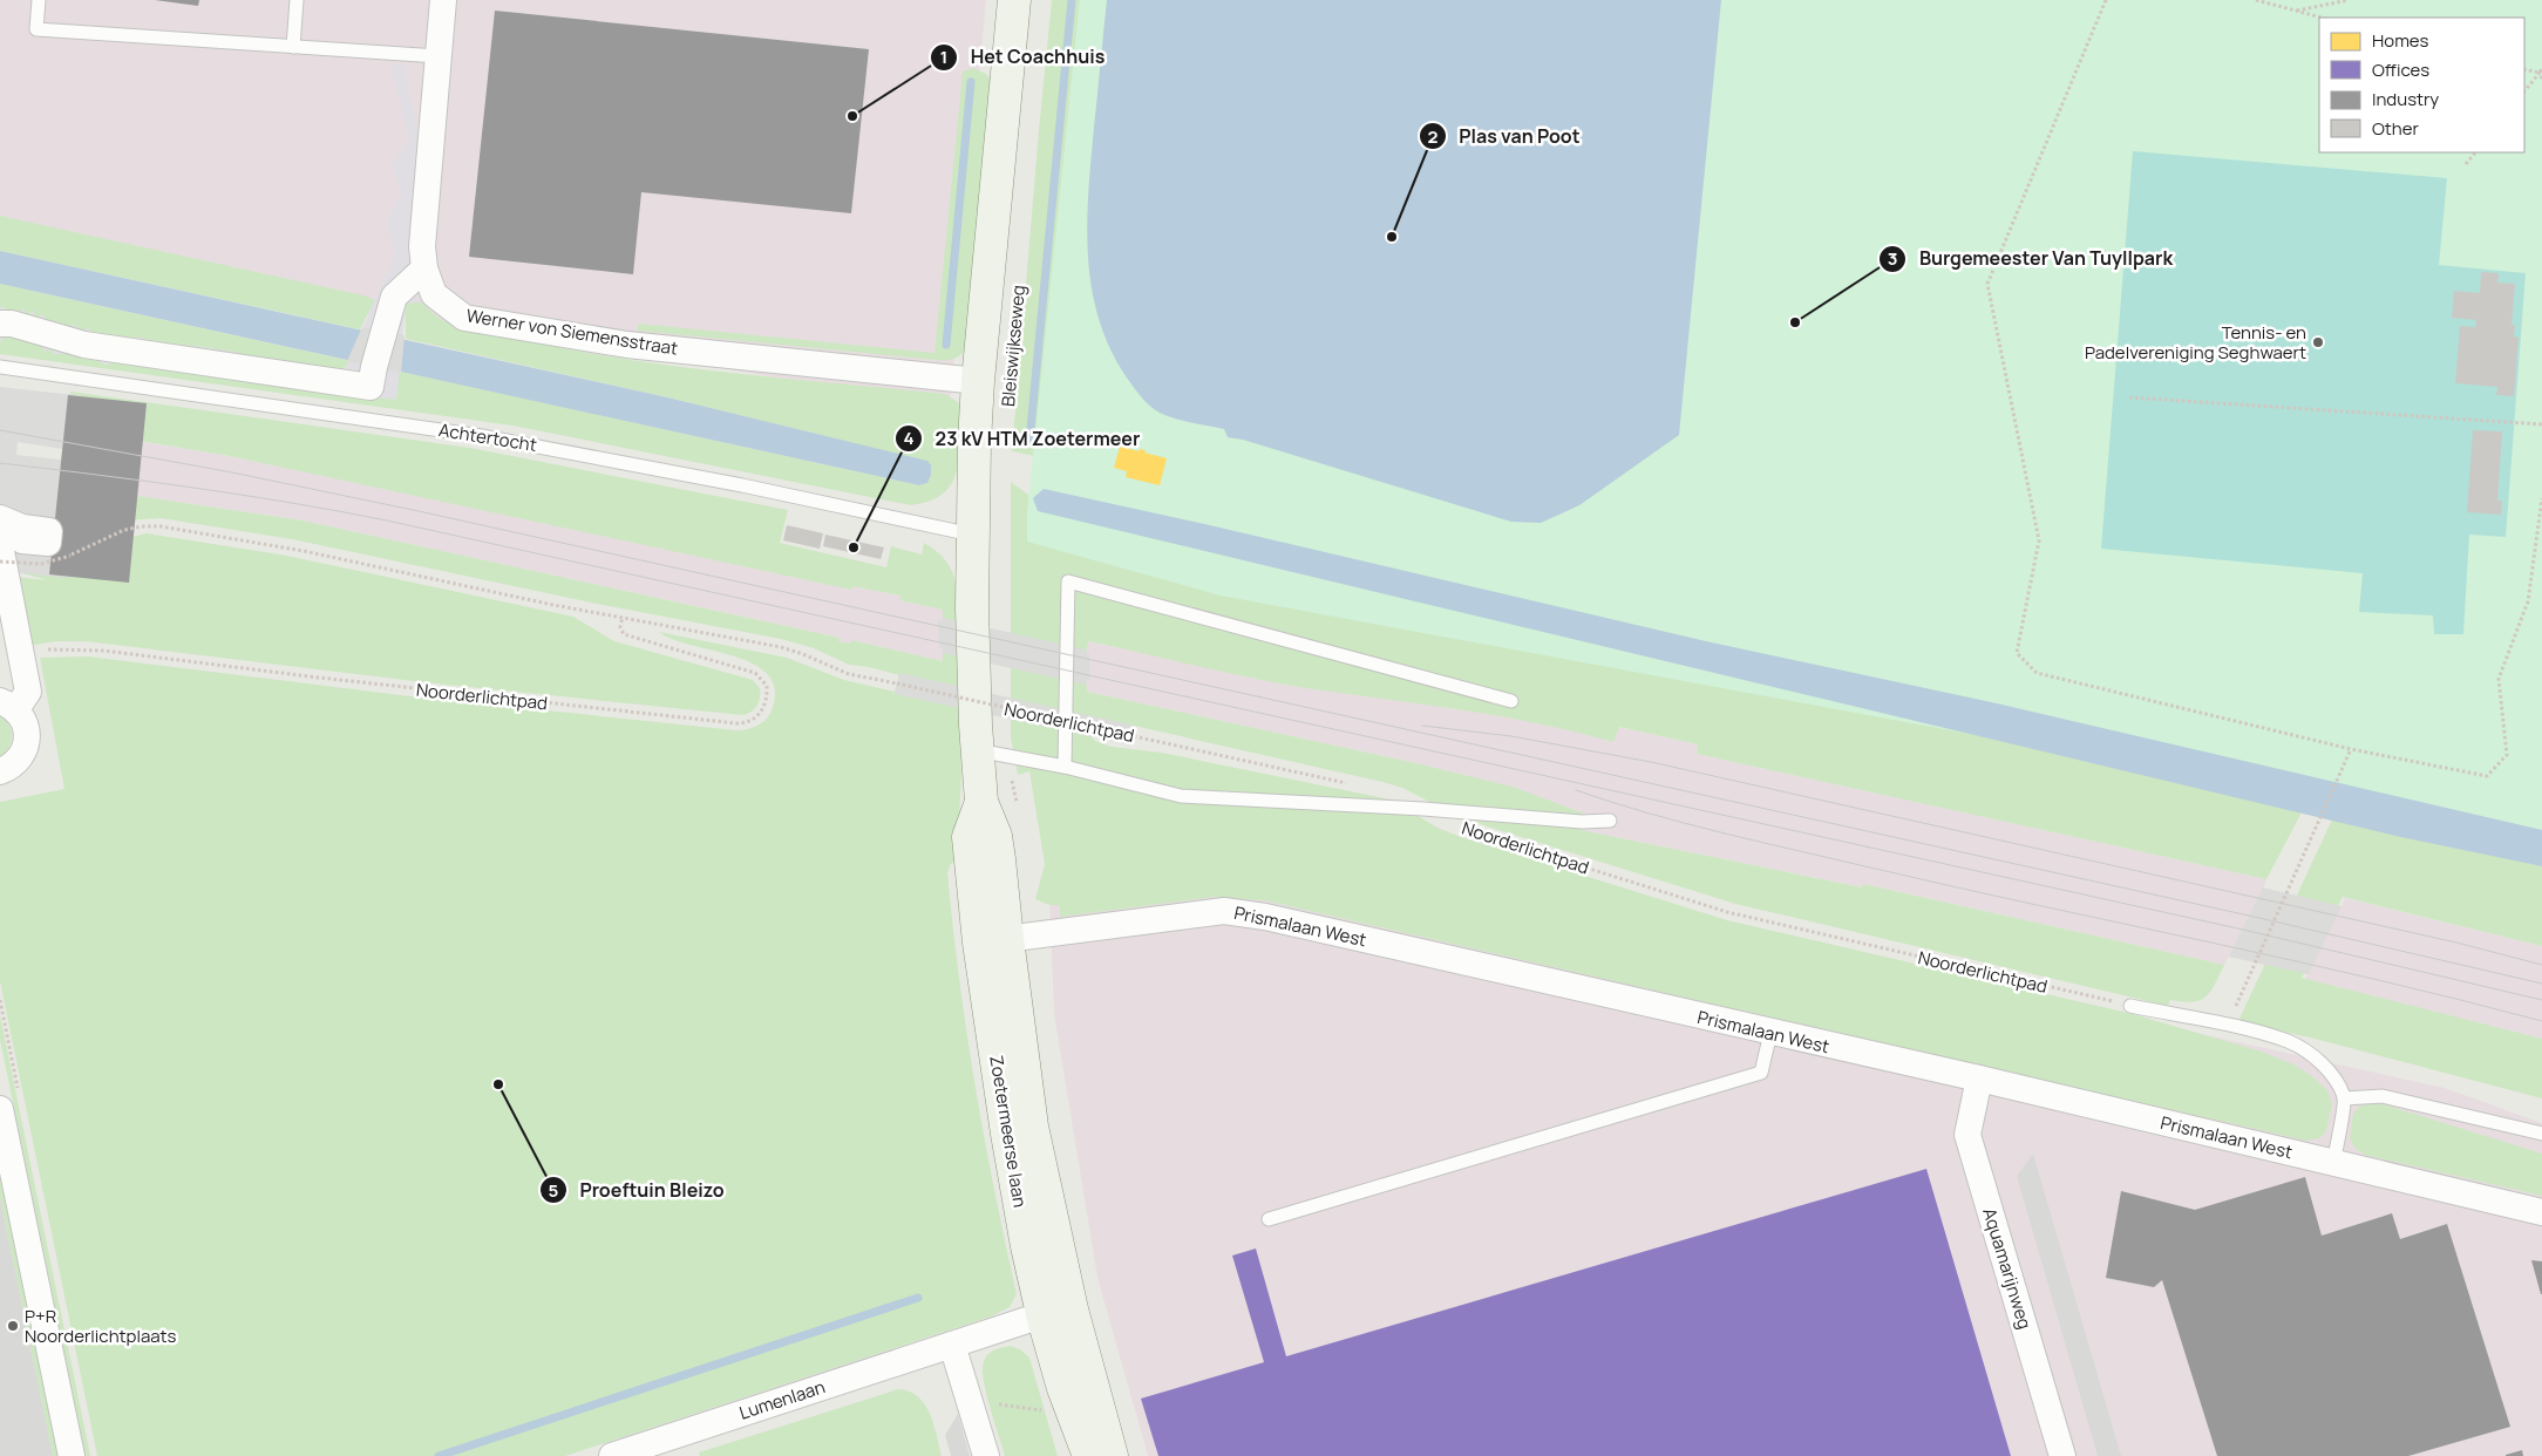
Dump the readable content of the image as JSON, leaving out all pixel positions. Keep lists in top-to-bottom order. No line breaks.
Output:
{"streets":{"street":["Werner von Siemensstraat","Bleiswijkseweg","Prismalaan West","Zoetermeerse laan","Aquamarijnweg","Lumenlaan"],"lane":["Achtertocht"],"path":["Noorderlichtpad"]},"crossings":[["Werner von Siemensstraat","Bleiswijkseweg"],["Bleiswijkseweg","Achtertocht"],["Bleiswijkseweg","Zoetermeerse laan"],["Prismalaan West","Zoetermeerse laan"],["Prismalaan West","Aquamarijnweg"],["Zoetermeerse laan","Lumenlaan"]],"places":["Het Coachhuis","Plas van Poot","Burgemeester Van Tuyllpark","Tennis- en Padelvereniging Seghwaert","23 kV HTM Zoetermeer","Proeftuin Bleizo","P+R Noorderlichtplaats"],"legend":["Homes","Offices","Industry","Other"]}
